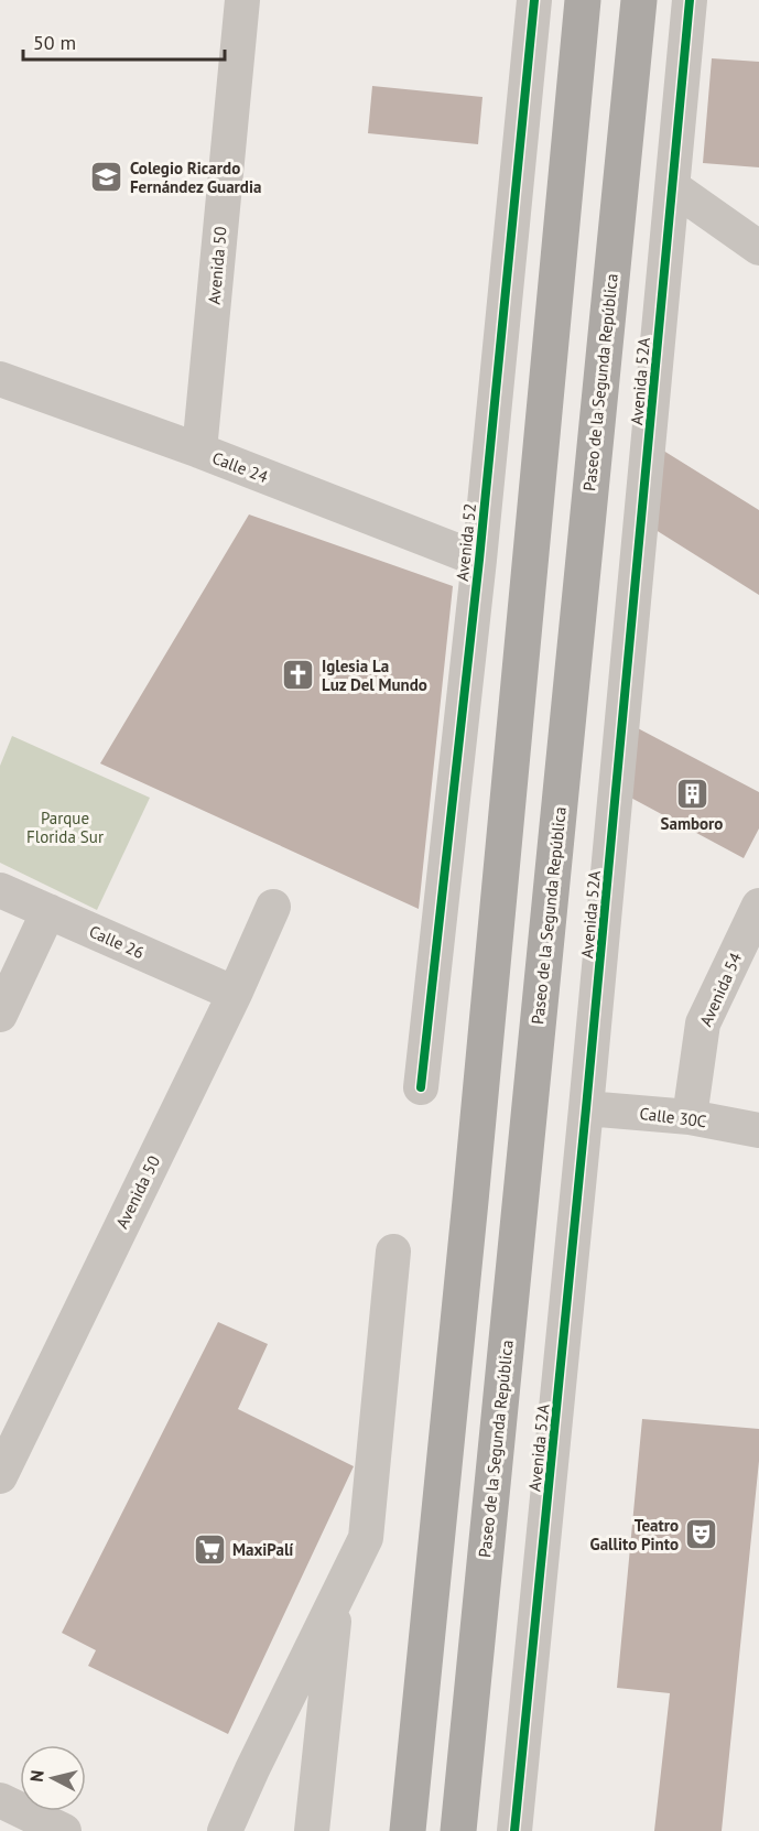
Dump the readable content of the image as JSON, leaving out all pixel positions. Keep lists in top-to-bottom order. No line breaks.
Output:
{"streets":{"highway":["Paseo de la Segunda República"],"street":["Avenida 50","Avenida 52A","Calle 24","Avenida 52","Calle 26","Avenida 54","Calle 30C"]},"crossings":[["Avenida 50","Calle 24"],["Avenida 50","Calle 26"],["Avenida 52A","Calle 30C"],["Calle 24","Avenida 52"],["Avenida 54","Calle 30C"]],"parks":["Parque Florida Sur"],"places":{"school or university":["Colegio Ricardo Fernández Guardia"],"church":["Iglesia La Luz Del Mundo"],"building":["Samboro"],"theatre":["Teatro Gallito Pinto"],"supermarket":["MaxiPalí"]},"scale_bar":"50 m","north":"left"}
